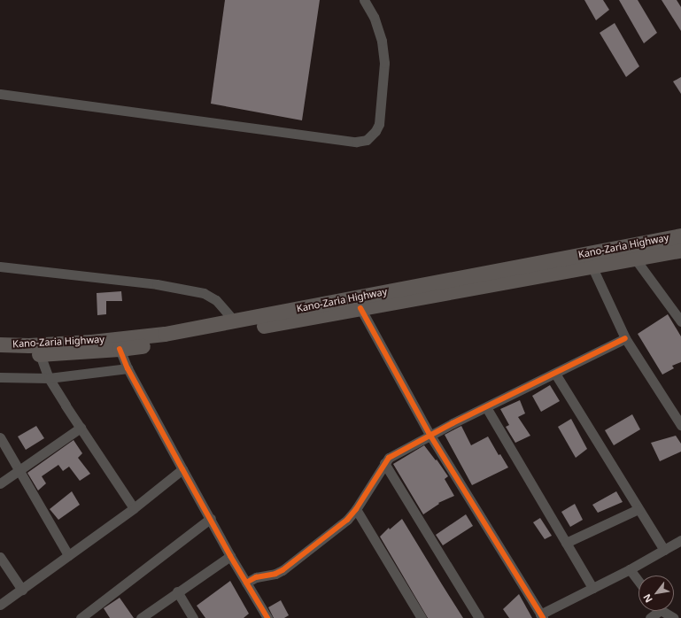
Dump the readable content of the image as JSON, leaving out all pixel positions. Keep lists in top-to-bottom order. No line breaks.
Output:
{"streets":{"highway":["Kano-Zaria Highway"]},"north":"bottom left"}
